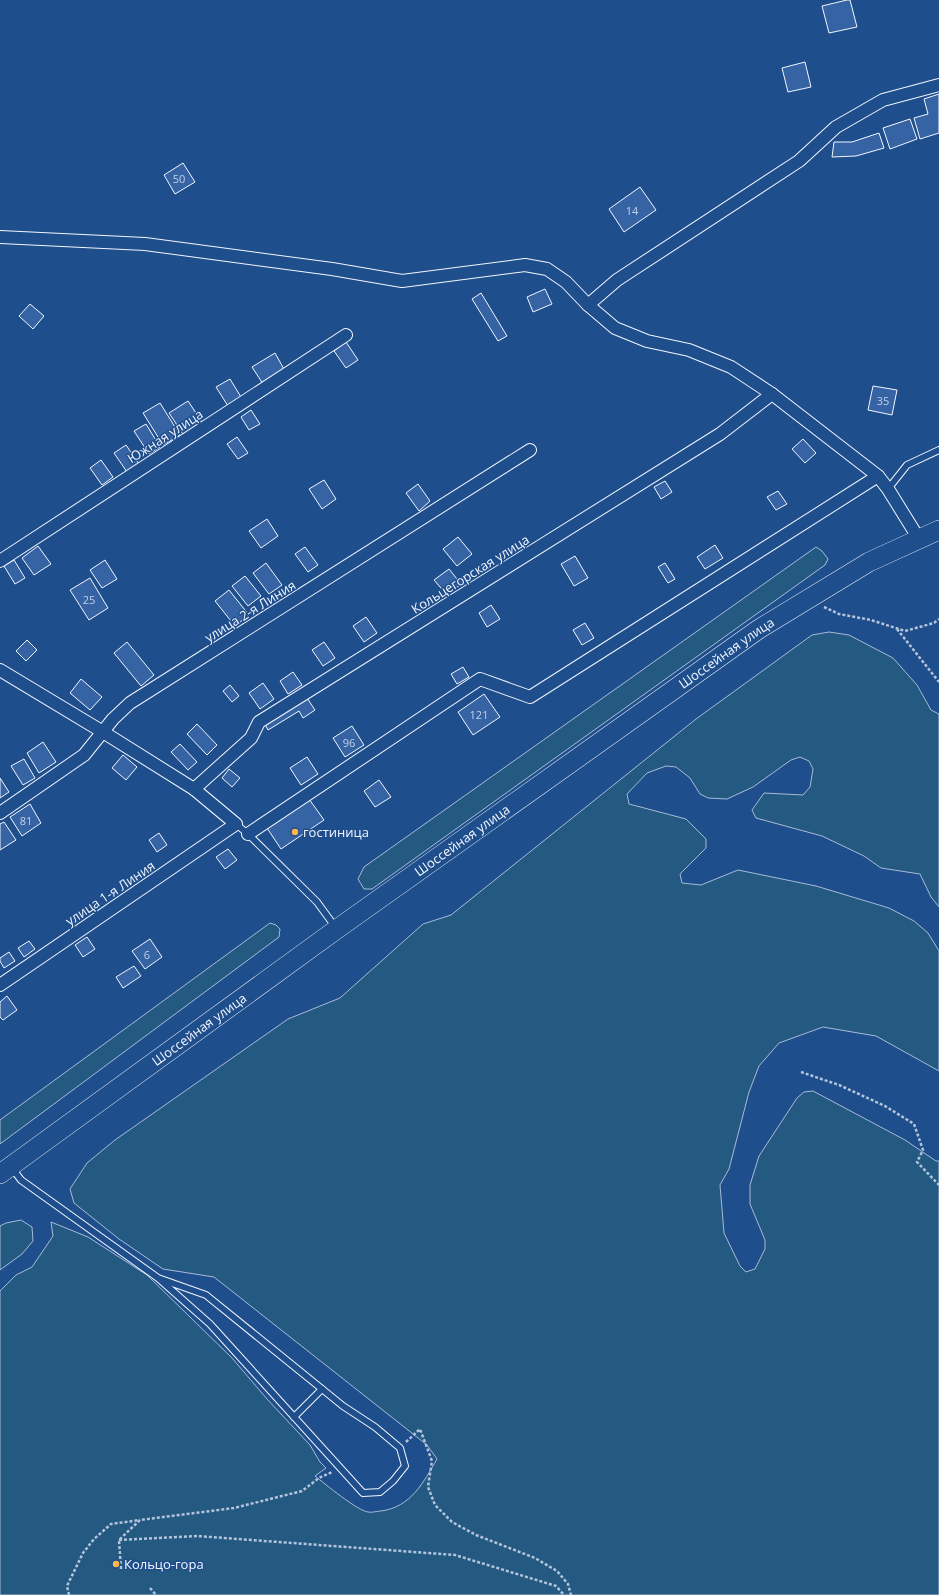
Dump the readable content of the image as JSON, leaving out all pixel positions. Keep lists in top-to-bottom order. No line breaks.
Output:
{"streets":{"main road":["Шоссейная улица"],"street":["Южная улица","Кольцегорская улица","улица 2-я Линия","улица 1-я Линия"]},"places":["гостиница","Кольцо-гора"],"house_numbers":["50","14","35","25","121","96","81","6"]}
